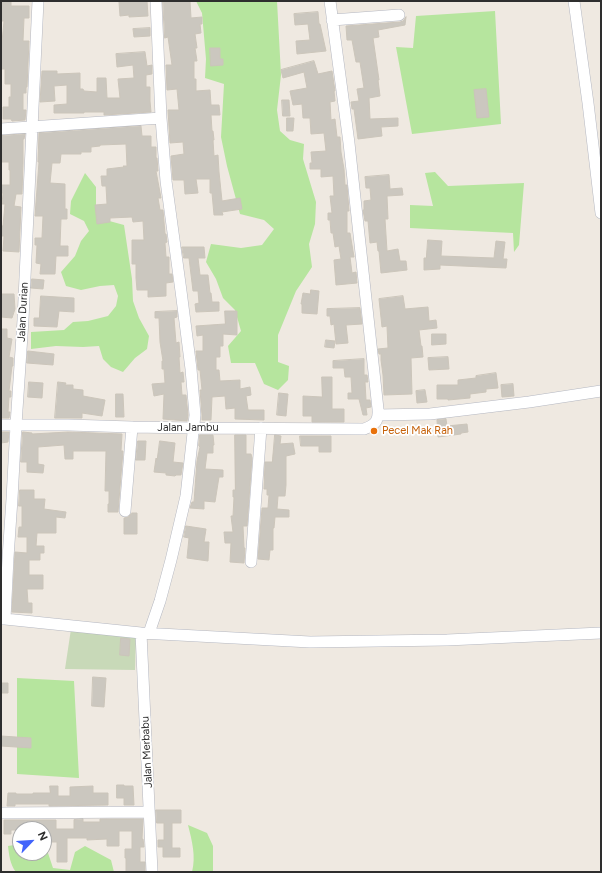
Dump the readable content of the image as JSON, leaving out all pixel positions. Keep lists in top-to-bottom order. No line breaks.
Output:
{"streets":{"street":["Jalan Durian","Jalan Jambu","Jalan Merbabu"]},"crossings":[["Jalan Durian","Jalan Jambu"]],"places":["Pecel Mak Rah"],"north":"top right"}
